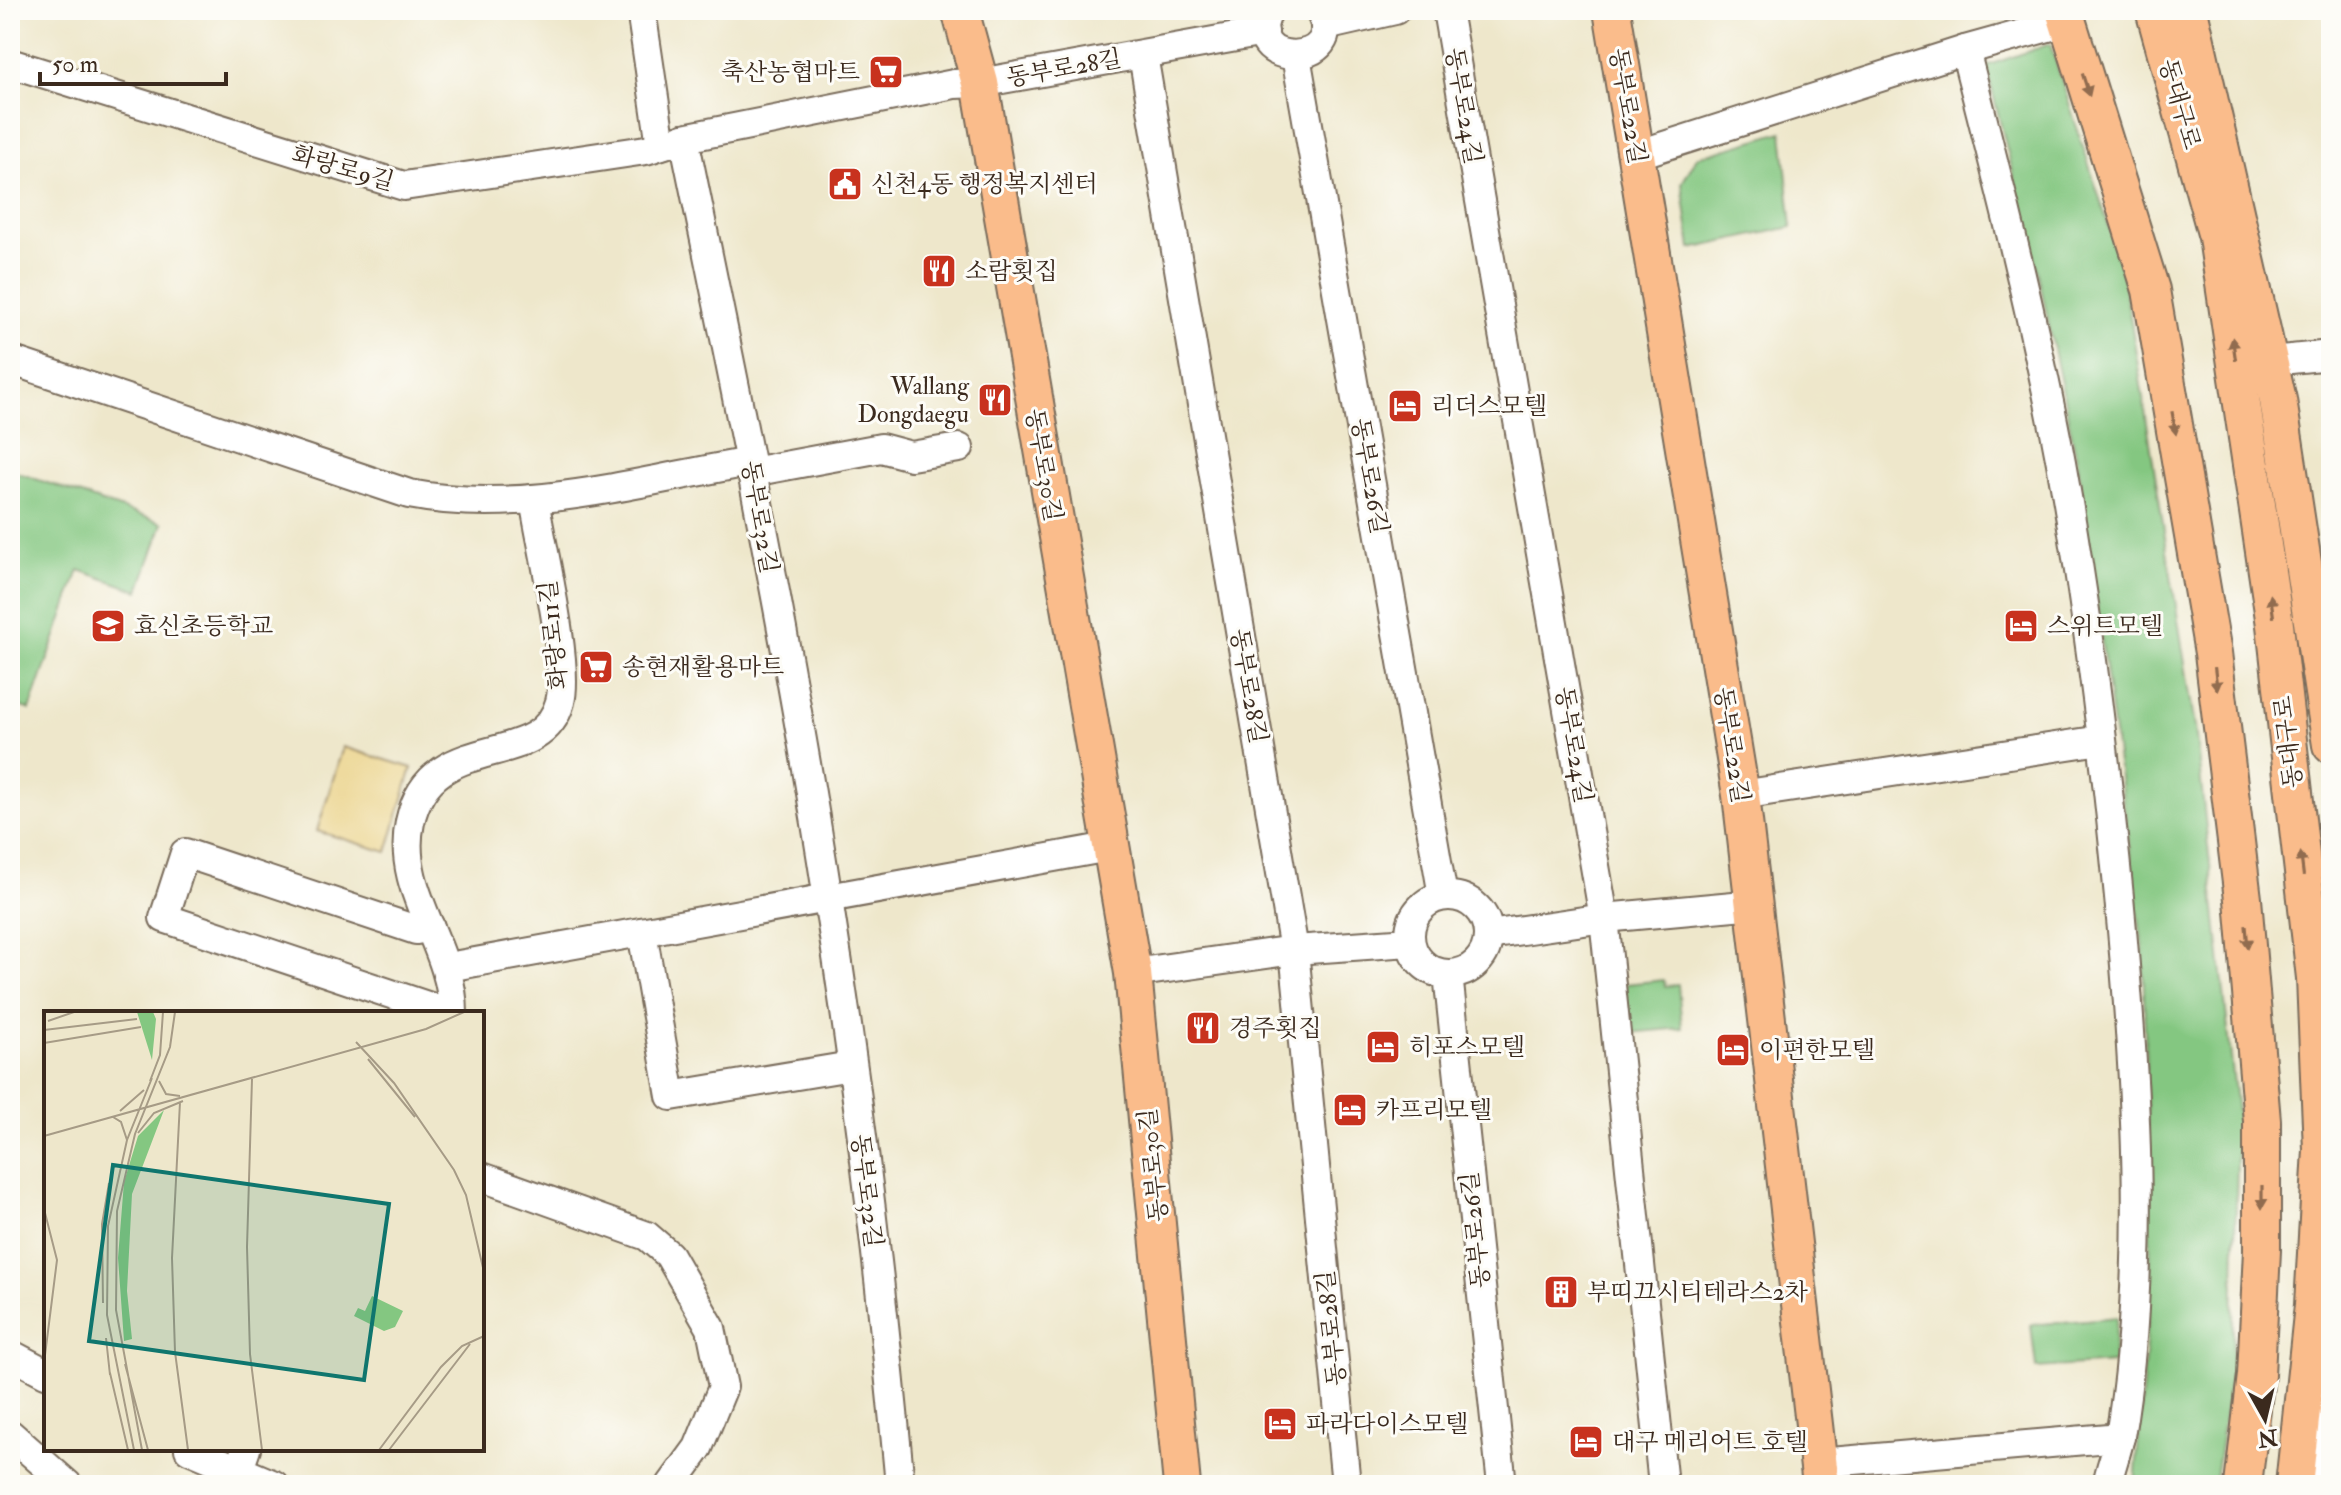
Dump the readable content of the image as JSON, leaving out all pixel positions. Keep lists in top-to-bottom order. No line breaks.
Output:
{"streets":{"main road":["동대구로","동부로22길","동부로30길"],"street":["동부로28길","동부로24길","화랑로9길","동부로26길","동부로32길","화랑로11길"]},"crossings":[["동부로28길","동부로30길"],["화랑로9길","동부로32길"]],"places":{"supermarket":["축산농협마트","송현재활용마트"],"public building":["신천4동 행정복지센터"],"restaurant":["소람횟집","Wallang Dongdaegu","경주횟집"],"hotel":["리더스모텔","스위트모텔","히포스모텔","이편한모텔","카프리모텔","파라다이스모텔","대구 메리어트 호텔"],"school or university":["효신초등학교"],"building":["부띠끄시티테라스2차"]},"scale_bar":"50 m","north":"bottom"}
